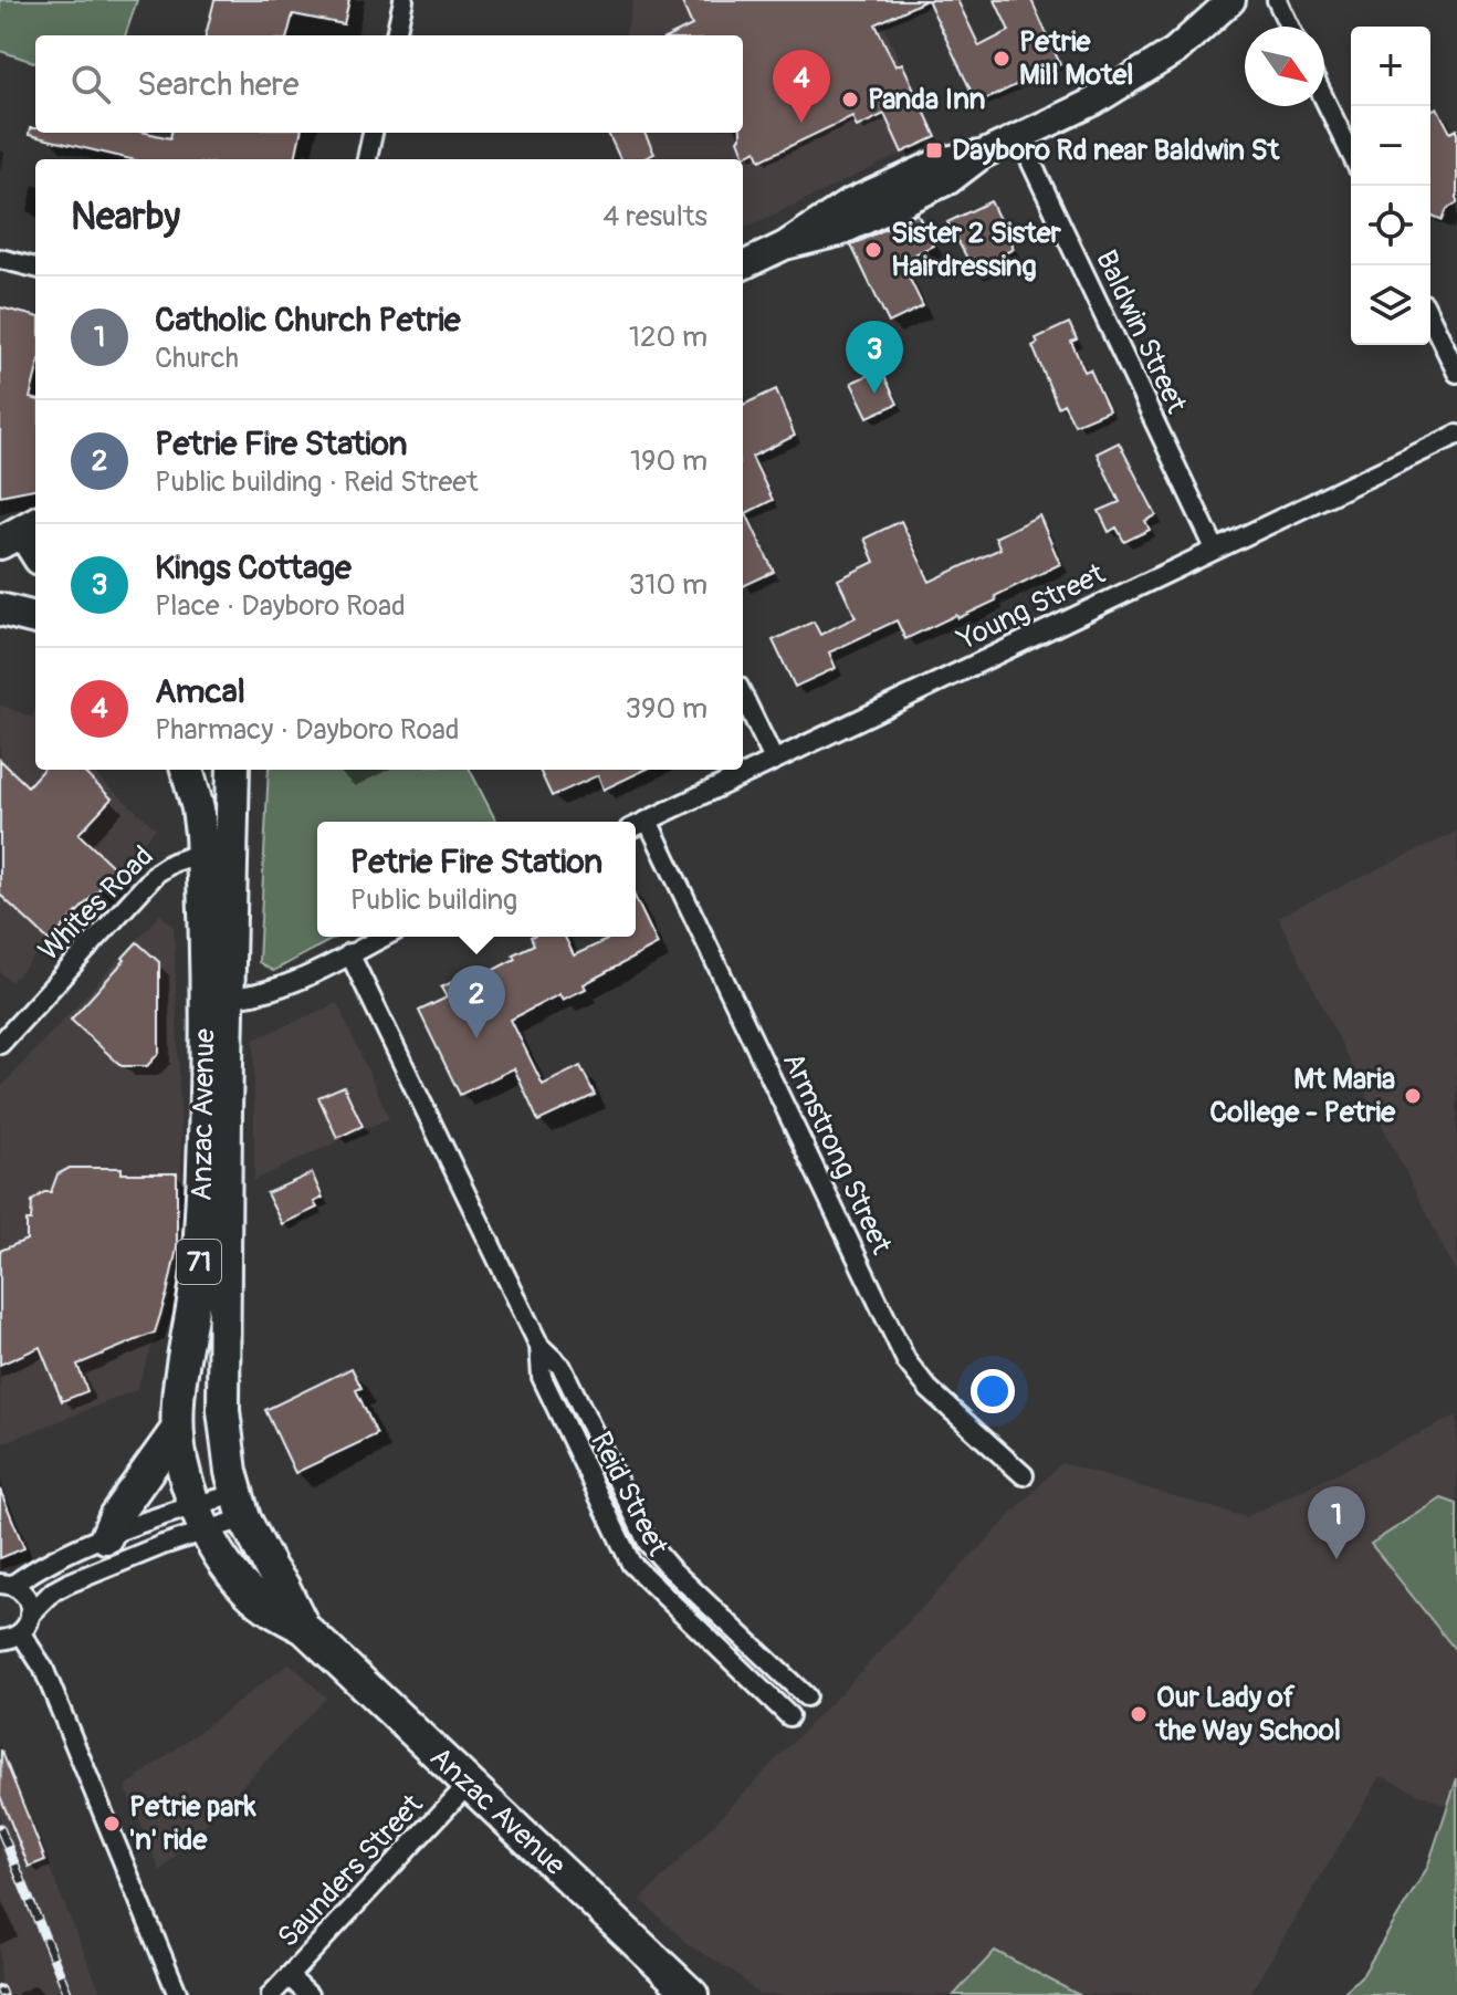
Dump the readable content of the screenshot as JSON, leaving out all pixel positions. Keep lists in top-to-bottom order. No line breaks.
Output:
{"streets":{"highway":["Anzac Avenue","71"],"street":["Baldwin Street","Young Street","Whites Road","Armstrong Street","Reid Street","Saunders Street"]},"crossings":[["Baldwin Street","Young Street"],["Young Street","Armstrong Street"],["Whites Road","Anzac Avenue"],["Anzac Avenue","Saunders Street"]],"places":{"other":["Petrie Mill Motel","Panda Inn","Sister 2 Sister Hairdressing","Mt Maria College - Petrie","Our Lady of the Way School","Petrie park 'n' ride"],"transit":["Dayboro Rd near Baldwin St"]},"north":"bottom right","page":{"map_buttons":["+","−"],"search":"Search here","pins":["4","3","2","1"],"heading":["Nearby","4 results"],"list":[{"mark":"1","name":"Catholic Church Petrie","note":"Church","value":"120 m"},{"mark":"2","name":"Petrie Fire Station","note":"Public building · Reid Street","value":"190 m"},{"mark":"3","name":"Kings Cottage","note":"Place · Dayboro Road","value":"310 m"},{"mark":"4","name":"Amcal","note":"Pharmacy · Dayboro Road","value":"390 m"}],"popup":["Petrie Fire Station","Public building"]}}
